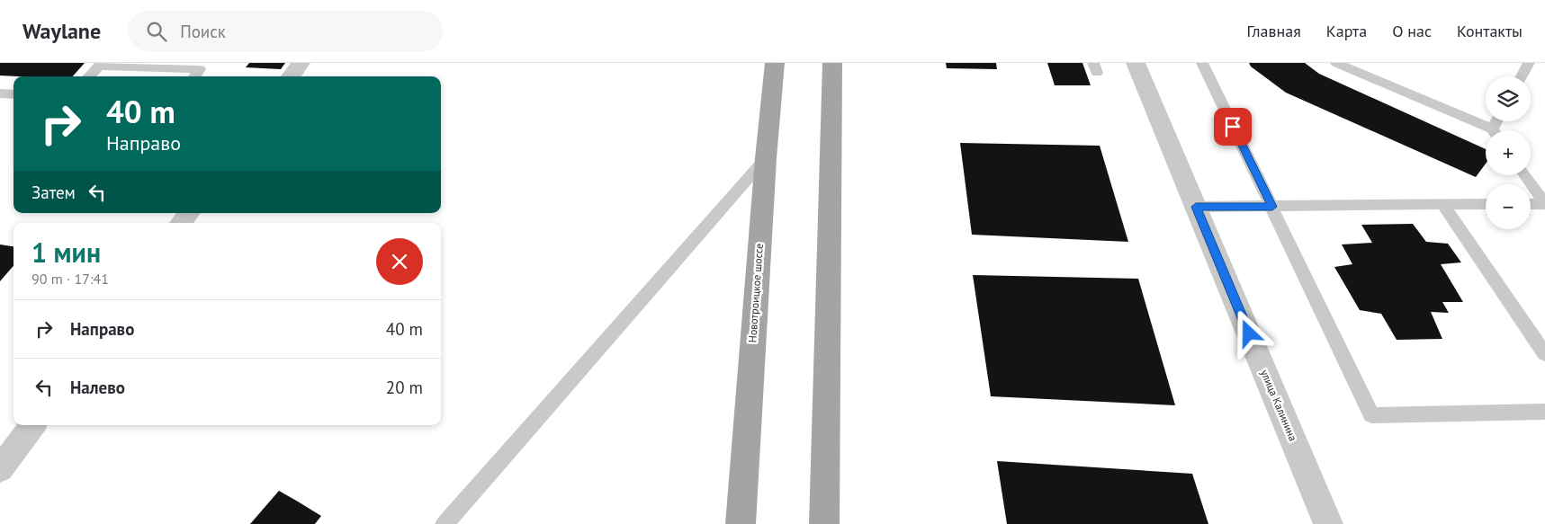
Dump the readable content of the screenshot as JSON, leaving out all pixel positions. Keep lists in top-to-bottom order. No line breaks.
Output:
{"streets":{"main road":["Новотроицкое шоссе"],"street":["улица Калинина"]},"page":{"header":"Waylane","search":"Поиск","nav":["Главная","Карта","О нас","Контакты"],"map_buttons":["+","−"],"turn":["40 m","Направо"],"then":"Затем","heading":["1 мин","90 m · 17:41"],"list":[{"name":"Направо","value":"40 m"},{"name":"Налево","value":"20 m"}]}}
